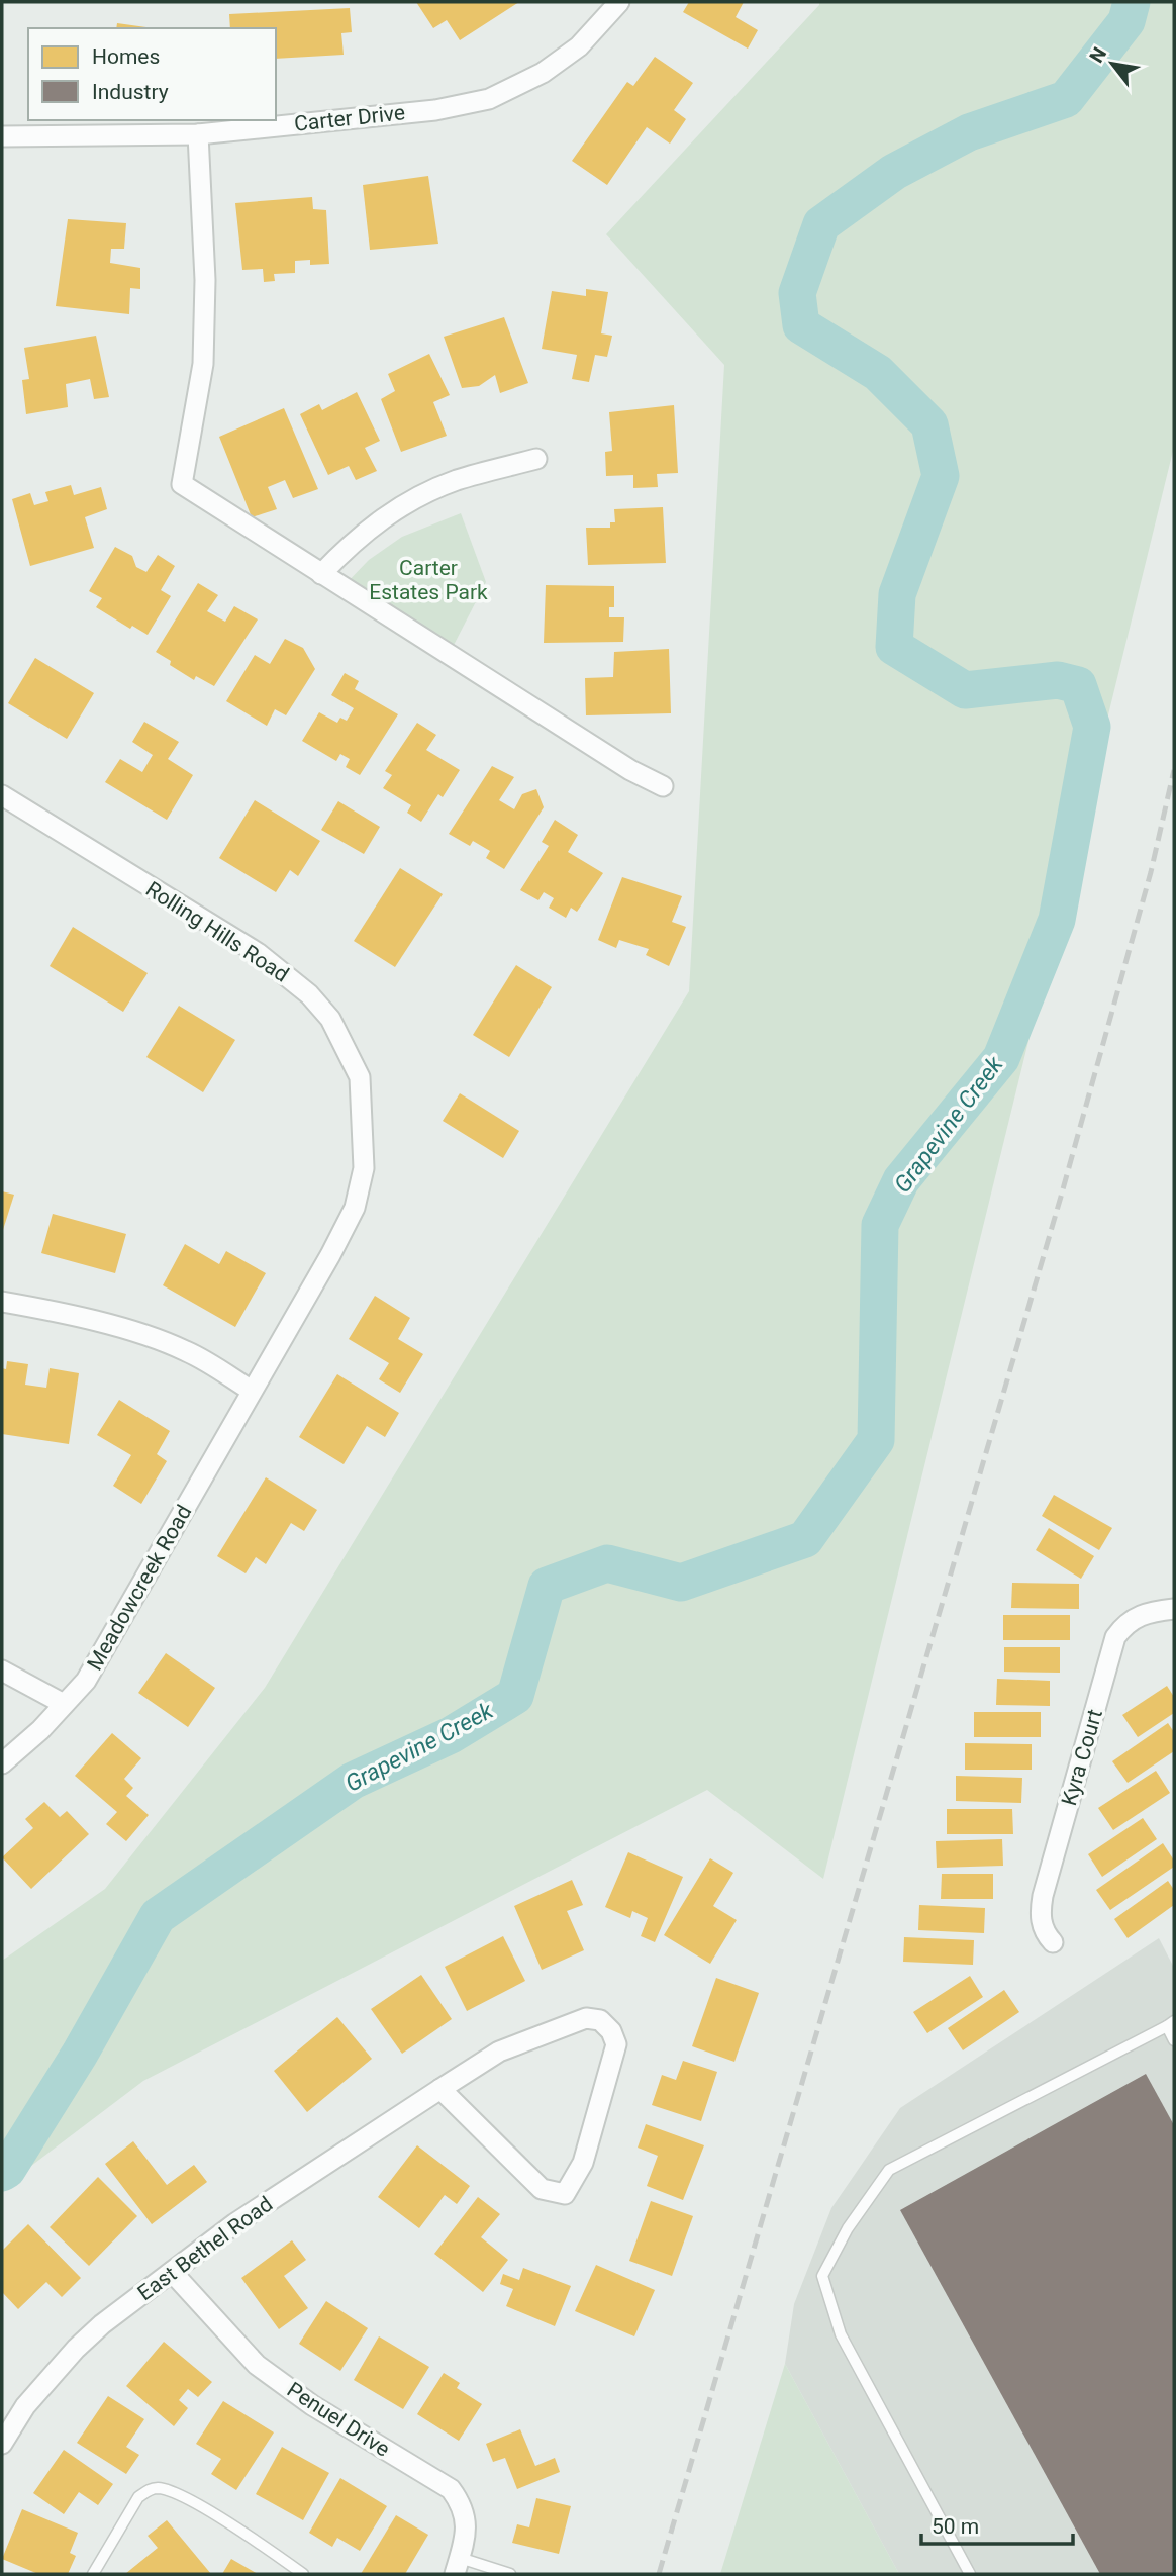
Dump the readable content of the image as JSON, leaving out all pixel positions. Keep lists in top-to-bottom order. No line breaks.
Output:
{"streets":{"street":["Carter Drive","Rolling Hills Road","Meadowcreek Road","Kyra Court","East Bethel Road","Penuel Drive"]},"crossings":[["Rolling Hills Road","Meadowcreek Road"],["East Bethel Road","Penuel Drive"]],"water":["Grapevine Creek"],"parks":["Carter Estates Park"],"legend":["Homes","Industry"],"scale_bar":"50 m","north":"top left"}
